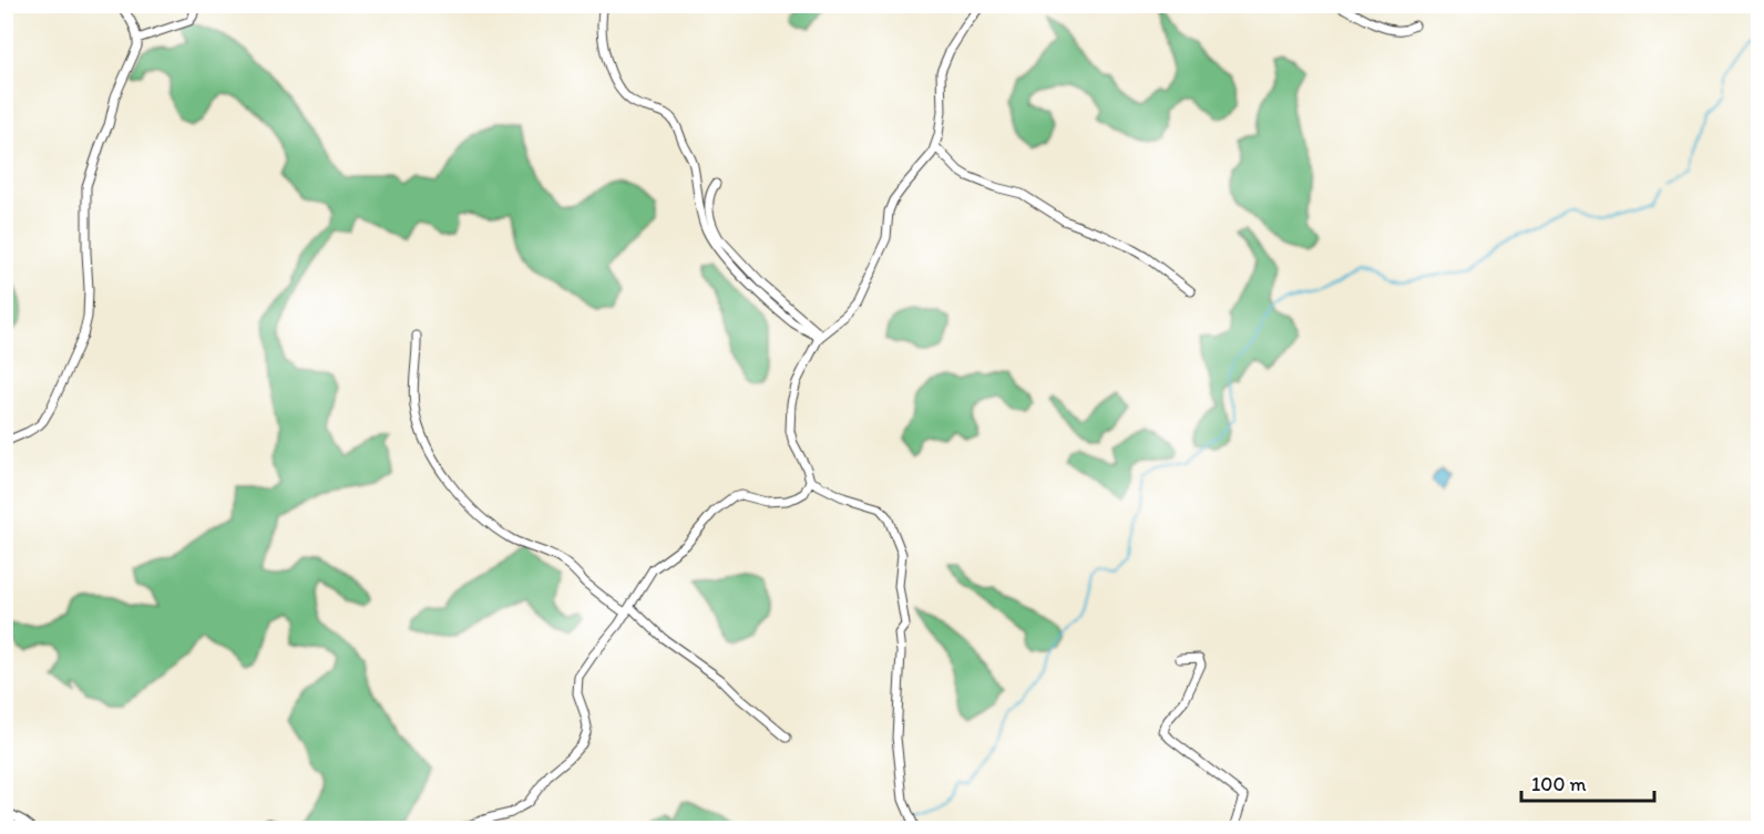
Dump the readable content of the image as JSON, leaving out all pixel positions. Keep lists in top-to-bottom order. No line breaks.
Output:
{"scale_bar":"100 m"}
